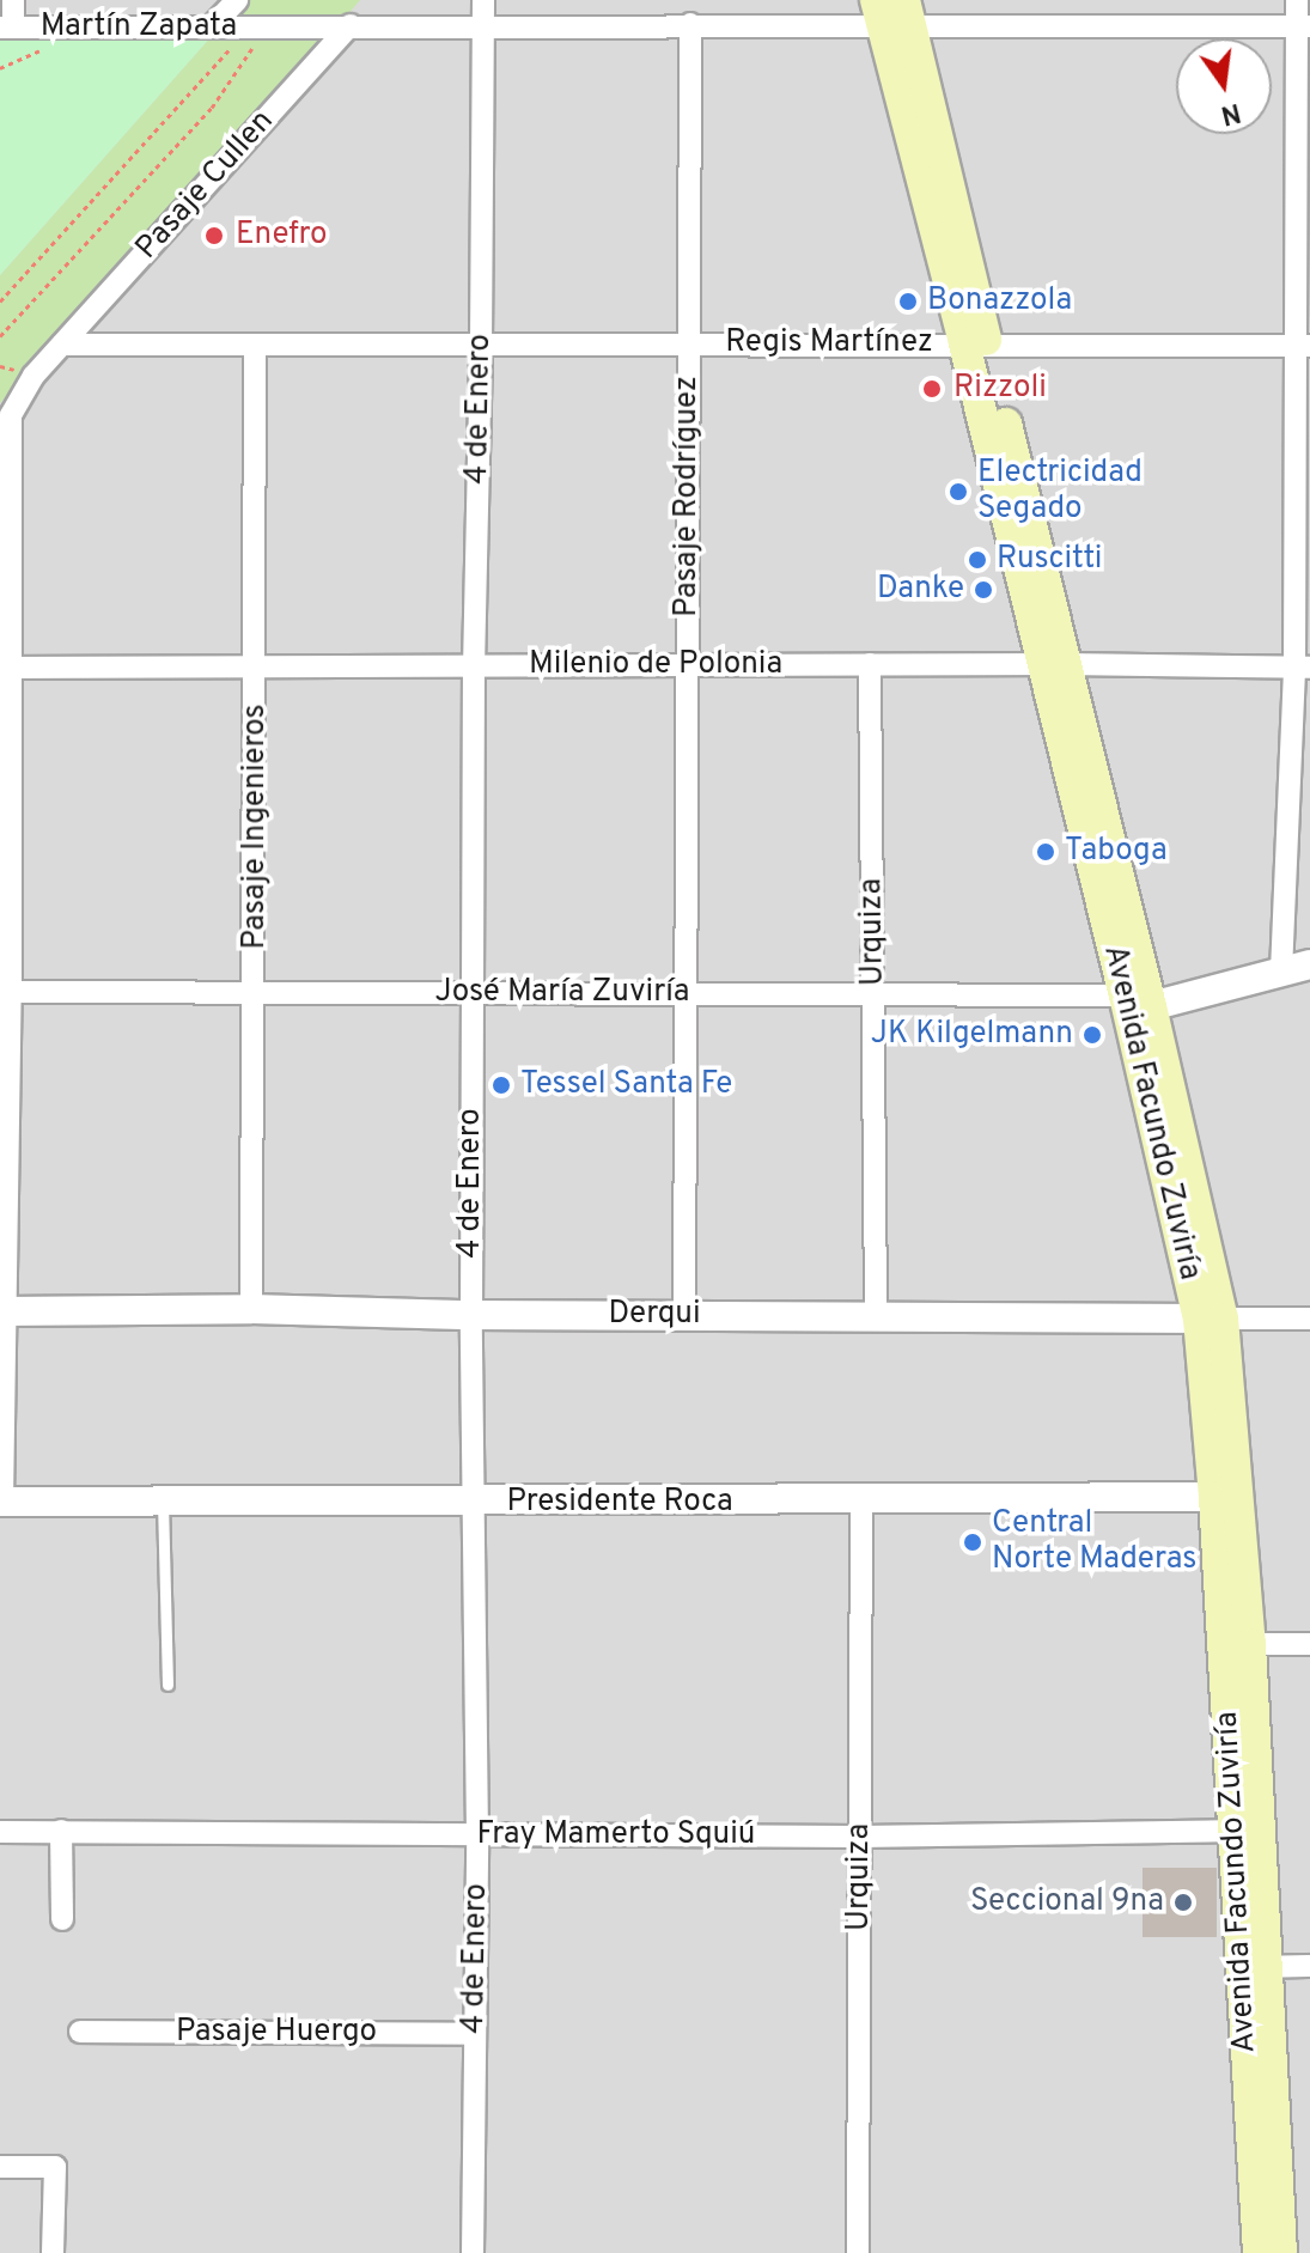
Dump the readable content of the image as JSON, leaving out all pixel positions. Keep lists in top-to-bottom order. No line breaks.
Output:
{"streets":{"main road":["Avenida Facundo Zuviría"],"street":["Martín Zapata","Pasaje Cullen","Regis Martínez","4 de Enero","Pasaje Rodríguez","Milenio de Polonia","Pasaje Ingenieros","Urquiza","José María Zuviría","Derqui","Presidente Roca","Fray Mamerto Squiú","Pasaje Huergo"]},"crossings":[["Martín Zapata","Pasaje Cullen"],["Martín Zapata","4 de Enero"],["Martín Zapata","Pasaje Rodríguez"],["Martín Zapata","Avenida Facundo Zuviría"],["Pasaje Cullen","Regis Martínez"],["Pasaje Cullen","Milenio de Polonia"],["Pasaje Cullen","José María Zuviría"],["Pasaje Cullen","Derqui"],["Pasaje Cullen","Presidente Roca"],["Regis Martínez","4 de Enero"],["Regis Martínez","Pasaje Rodríguez"],["Regis Martínez","Pasaje Ingenieros"],["Regis Martínez","Avenida Facundo Zuviría"],["4 de Enero","Milenio de Polonia"],["4 de Enero","José María Zuviría"],["4 de Enero","Derqui"],["4 de Enero","Presidente Roca"],["4 de Enero","Fray Mamerto Squiú"],["4 de Enero","Pasaje Huergo"],["Pasaje Rodríguez","Milenio de Polonia"],["Pasaje Rodríguez","José María Zuviría"],["Pasaje Rodríguez","Derqui"],["Milenio de Polonia","Pasaje Ingenieros"],["Milenio de Polonia","Urquiza"],["Milenio de Polonia","Avenida Facundo Zuviría"],["Pasaje Ingenieros","José María Zuviría"],["Pasaje Ingenieros","Derqui"],["Urquiza","José María Zuviría"],["Urquiza","Derqui"],["Urquiza","Presidente Roca"],["Urquiza","Fray Mamerto Squiú"],["José María Zuviría","Avenida Facundo Zuviría"],["Avenida Facundo Zuviría","Derqui"],["Avenida Facundo Zuviría","Presidente Roca"],["Avenida Facundo Zuviría","Fray Mamerto Squiú"]],"places":["Enefro","Bonazzola","Rizzoli","Electricidad Segado","Ruscitti","Danke","Taboga","JK Kilgelmann","Tessel Santa Fe","Central Norte Maderas","Seccional 9na"],"north":"bottom"}
